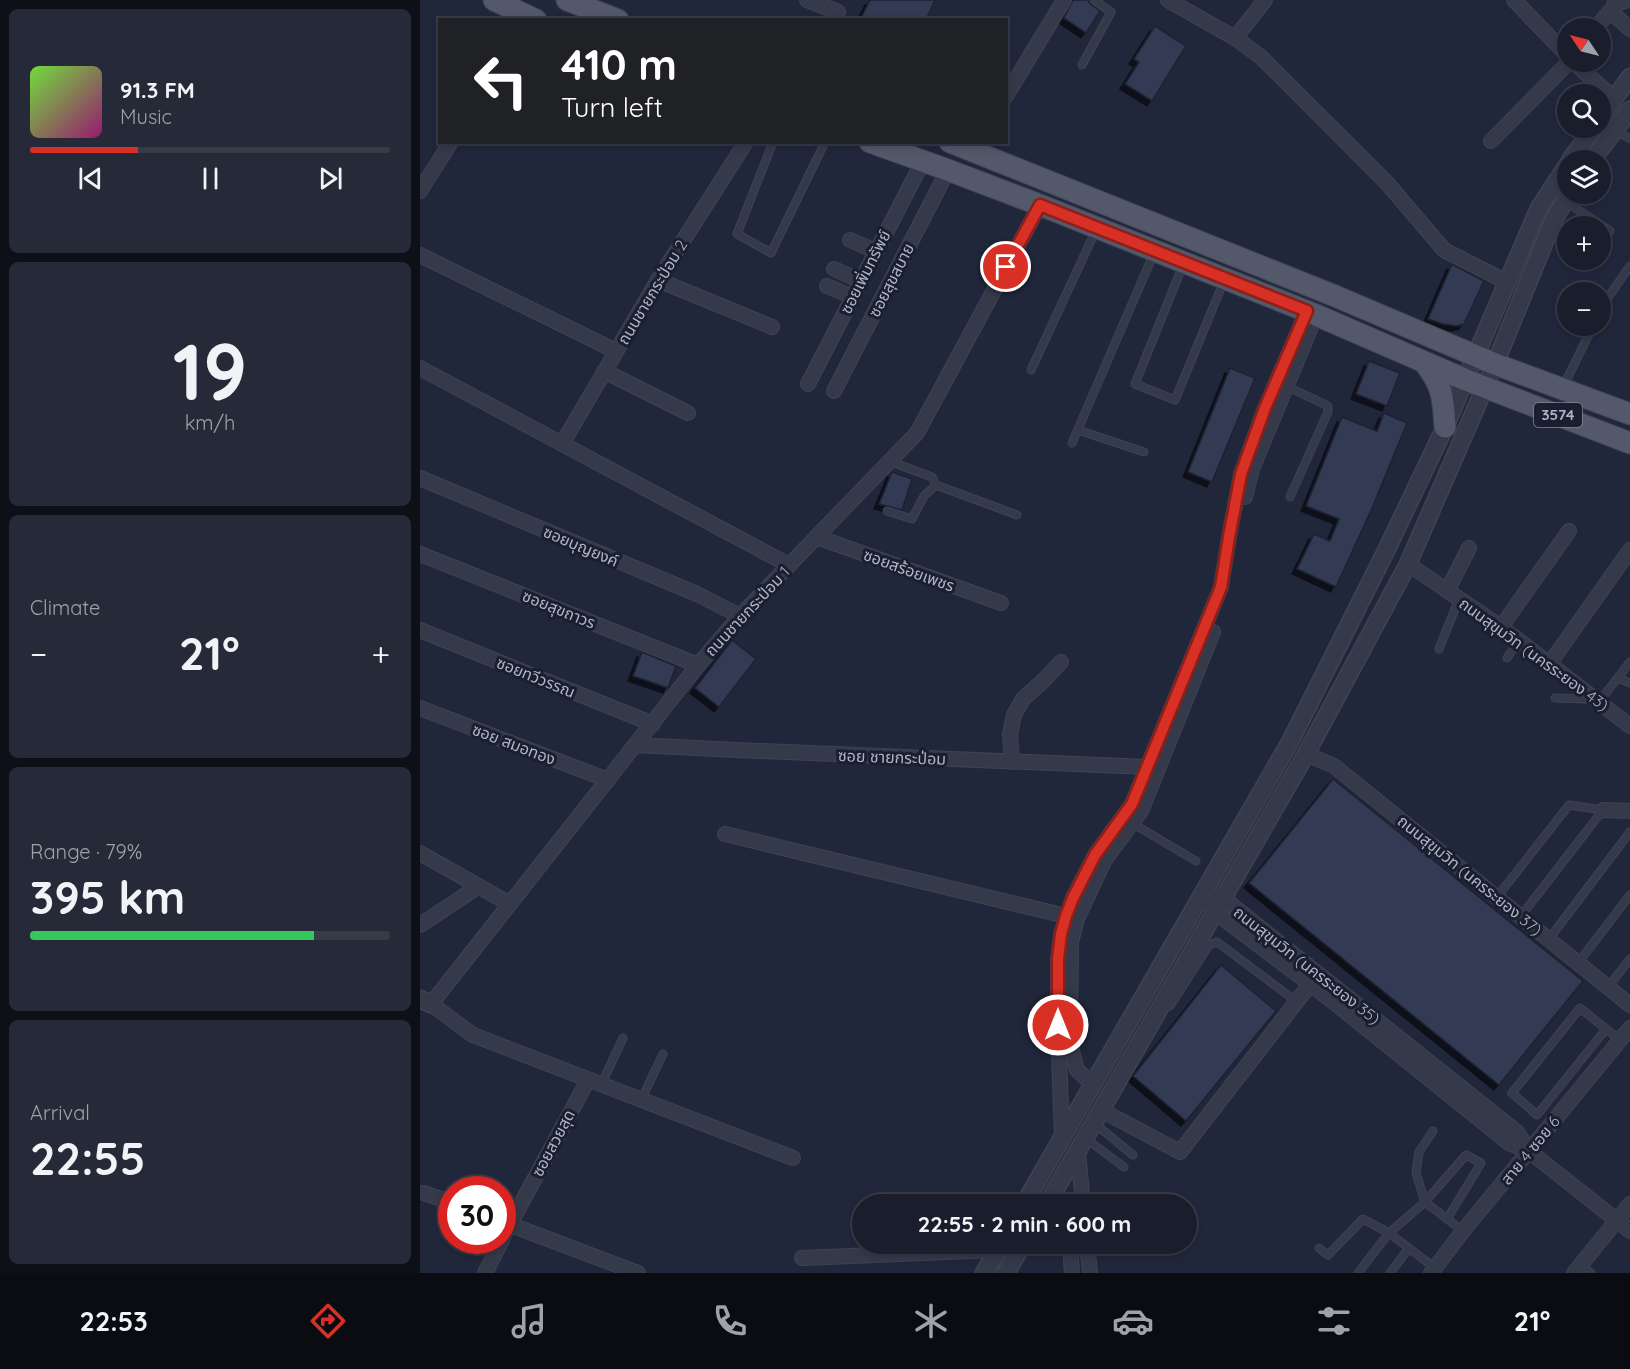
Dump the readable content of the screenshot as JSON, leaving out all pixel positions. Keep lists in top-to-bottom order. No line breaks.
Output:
{"streets":{"main road":["3574"],"street":["ซอยเพิ่มทรัพย์","ซอยสุขสบาย","ถนนชายกระป่อม 2","ซอยบุญยงค์","ซอยสร้อยเพชร","ซอยสุขถาวร","ถนนชายกระป่อม 1","ถนนสุขุมวิท (นครระยอง 43)","ซอยทวีวรรณ","ซอย สมอทอง","ซอย ชายกระป่อม","ถนนสุขุมวิท (นครระยอง 37)","ถนนสุขุมวิท (นครระยอง 35)","ซอยสวยสุด","สาย 4 ซอย 6"]},"crossings":[["ซอยเพิ่มทรัพย์","3574"],["ซอยสุขสบาย","3574"],["3574","ถนนชายกระป่อม 1"],["ซอยบุญยงค์","ถนนชายกระป่อม 1"],["ซอยสร้อยเพชร","ถนนชายกระป่อม 1"],["ซอยสุขถาวร","ถนนชายกระป่อม 1"],["ถนนชายกระป่อม 1","ซอยทวีวรรณ"],["ถนนชายกระป่อม 1","ซอย สมอทอง"],["ถนนชายกระป่อม 1","ซอย ชายกระป่อม"],["ถนนสุขุมวิท (นครระยอง 35)","สาย 4 ซอย 6"]],"north":"top left","page":{"map_buttons":["+","−"],"turn":["410 m","Turn left"],"song":["91.3 FM","Music"],"tile":[["19","km/h"],"Climate",["Range · 79%","395 km"],["Arrival","22:55"]],"heat":["−","21°","+"],"limit":"30","trip":"22:55 · 2 min · 600 m","tabs":["22:53","21°"]}}
